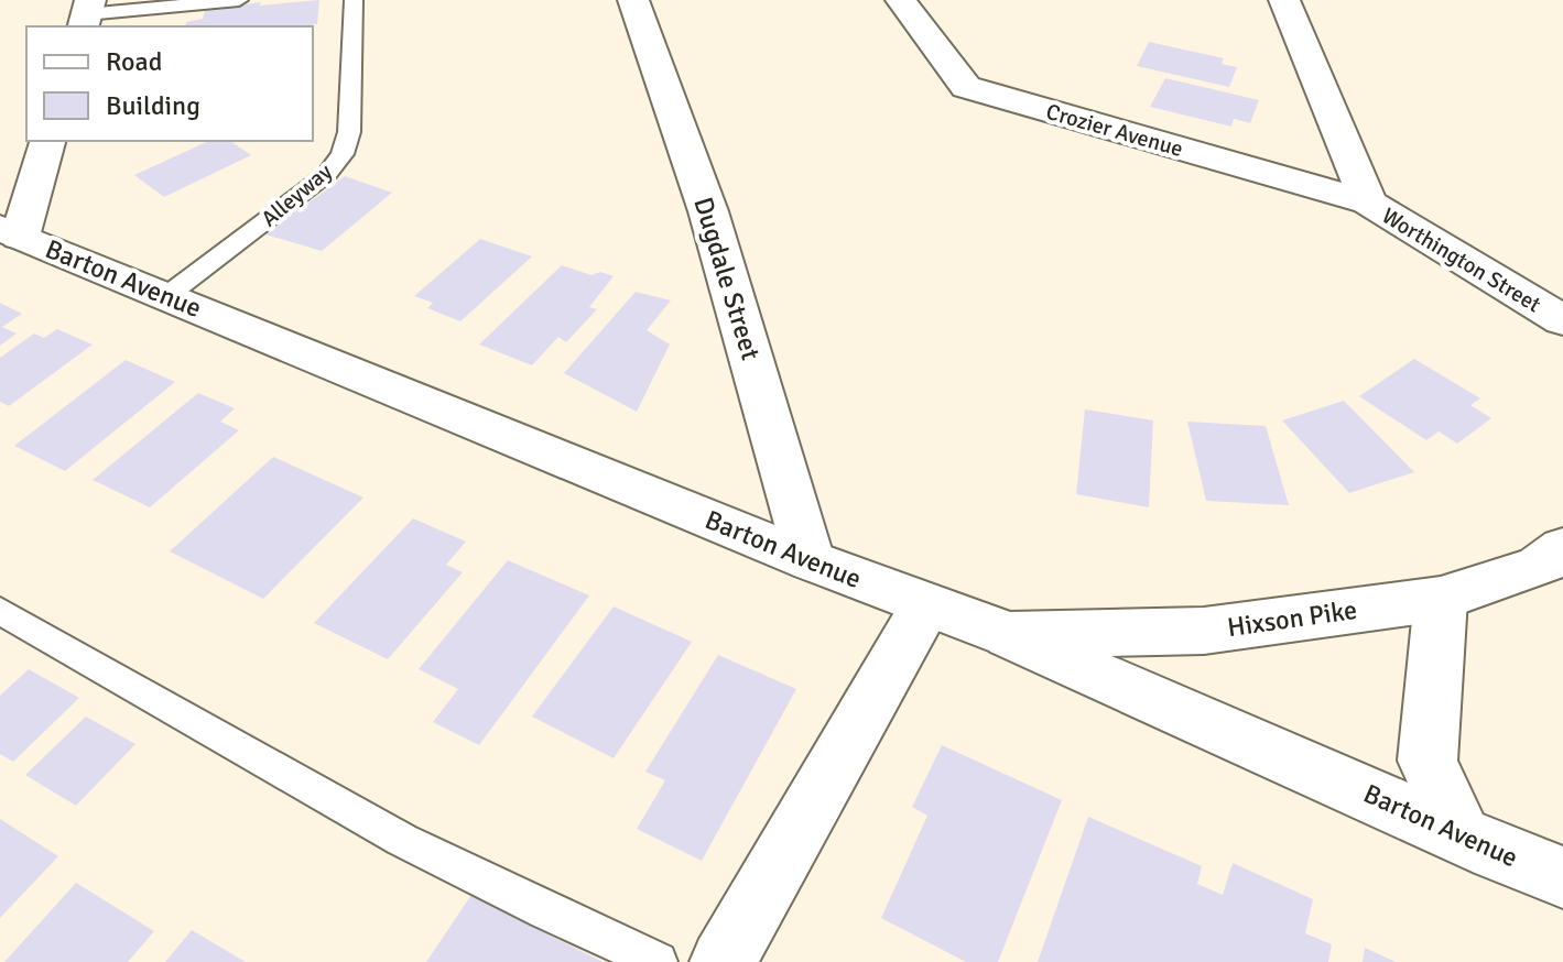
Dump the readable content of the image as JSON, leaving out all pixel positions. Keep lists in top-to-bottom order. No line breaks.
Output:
{"streets":{"street":["Crozier Avenue","Worthington Street","Barton Avenue","Dugdale Street","Hixson Pike"],"lane":["Alleyway"]},"crossings":[["Crozier Avenue","Worthington Street"],["Alleyway","Barton Avenue"],["Barton Avenue","Dugdale Street"],["Barton Avenue","Hixson Pike"]],"legend":["Road","Building"]}
